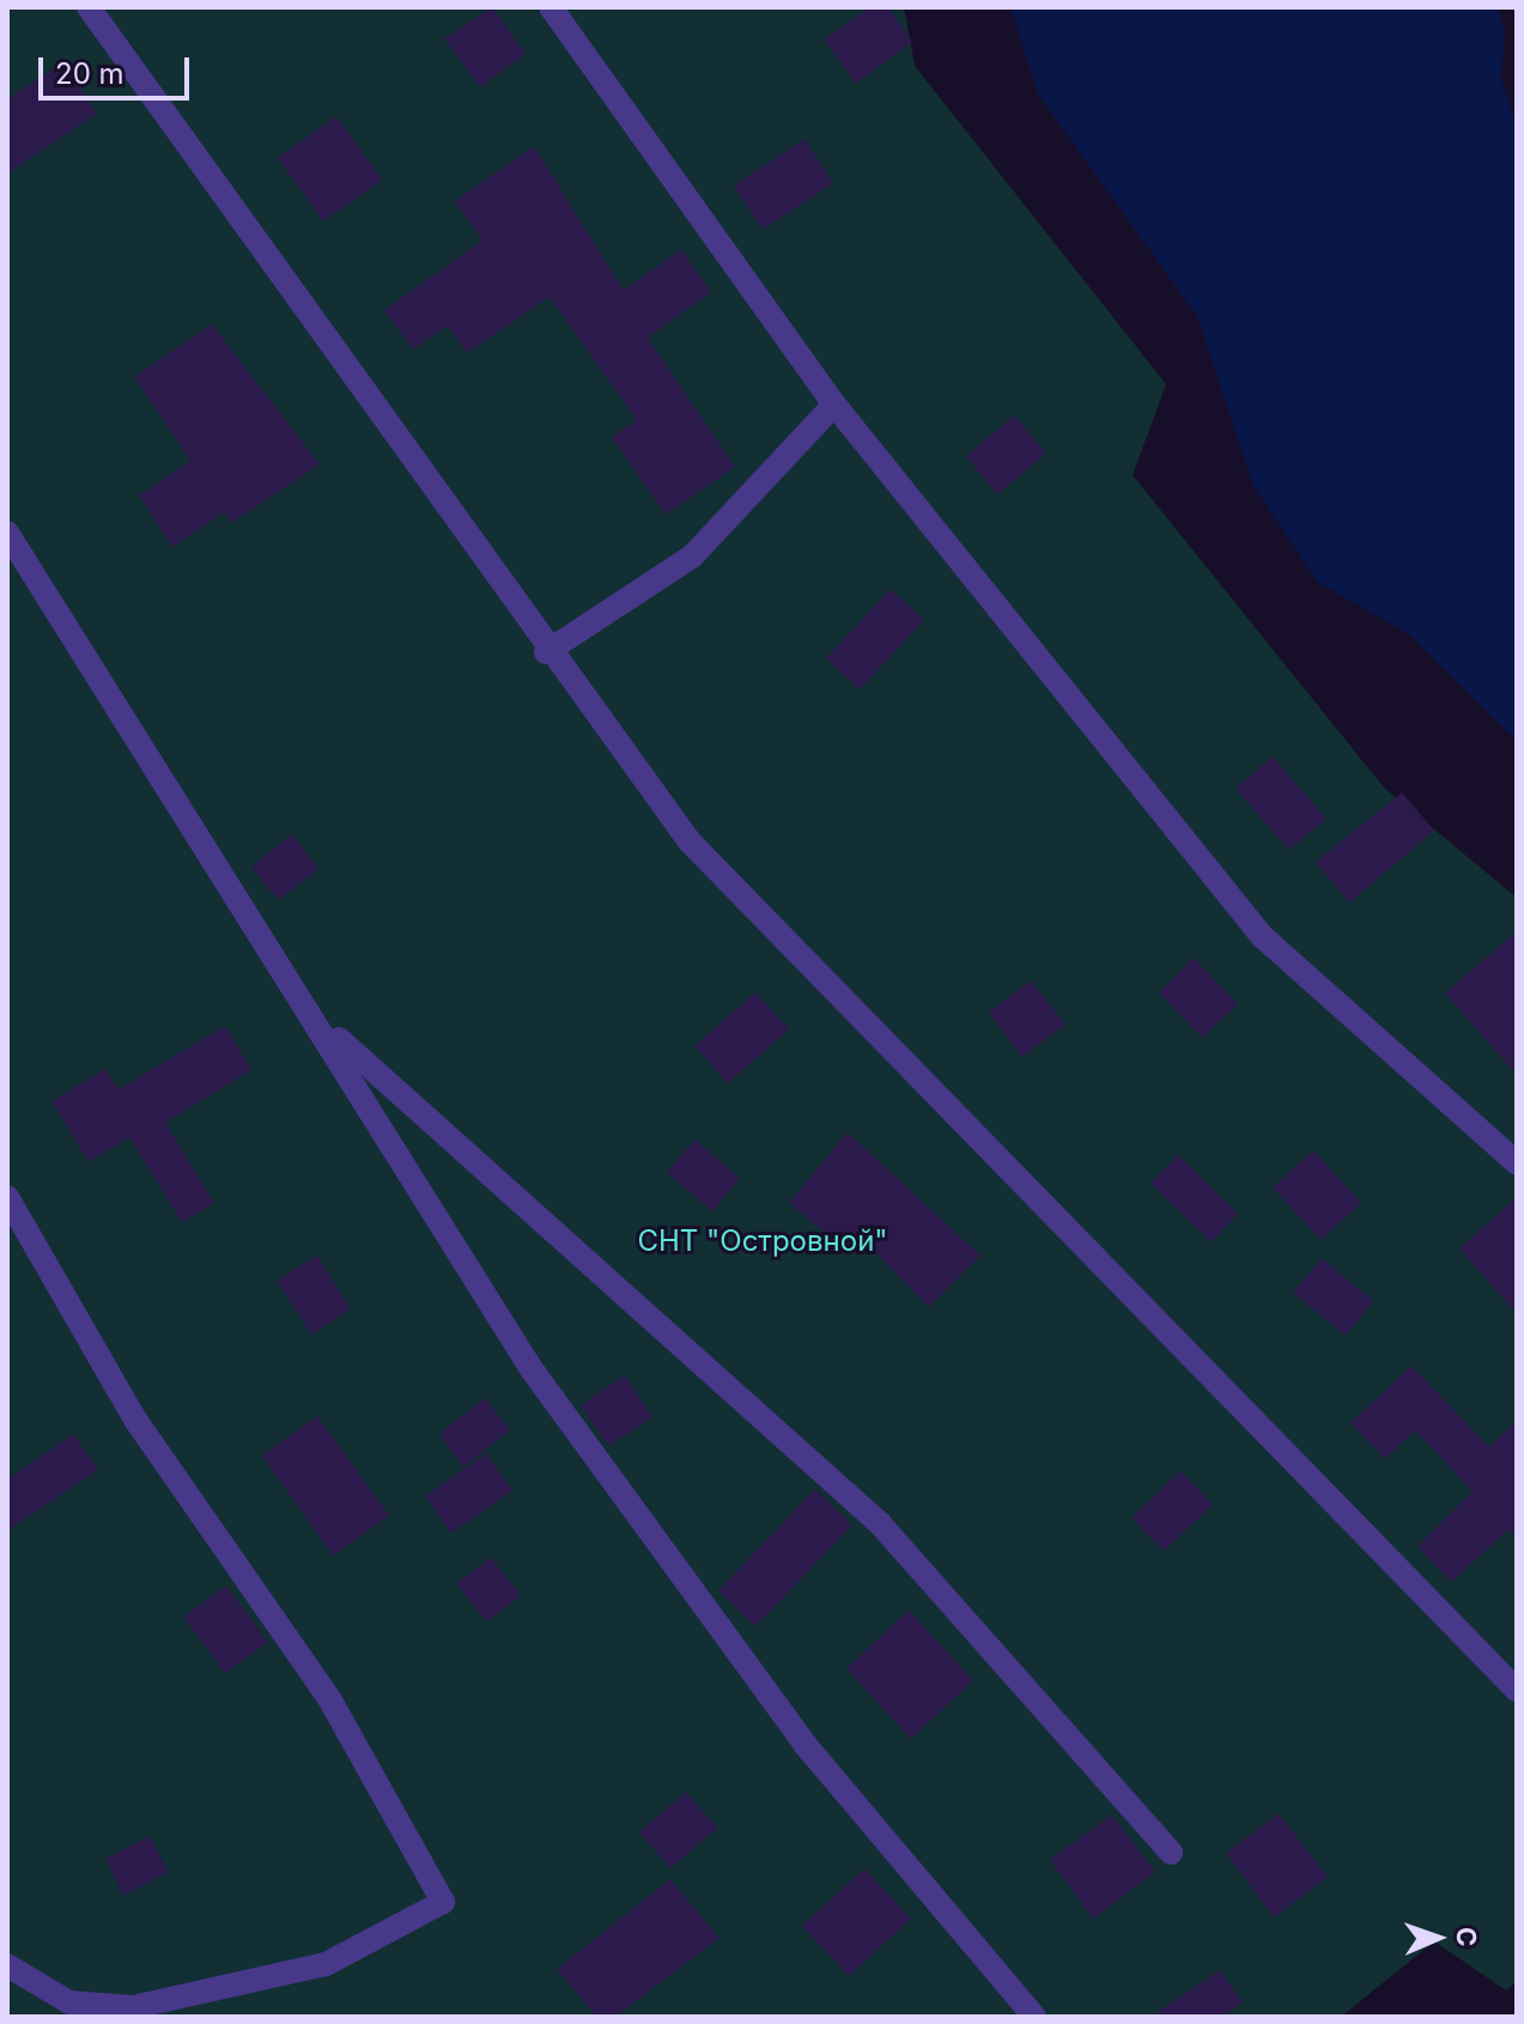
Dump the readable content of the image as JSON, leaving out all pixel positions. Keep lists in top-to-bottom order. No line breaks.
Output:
{"parks":["СНТ \"Островной\""],"scale_bar":"20 m","north":"right"}
